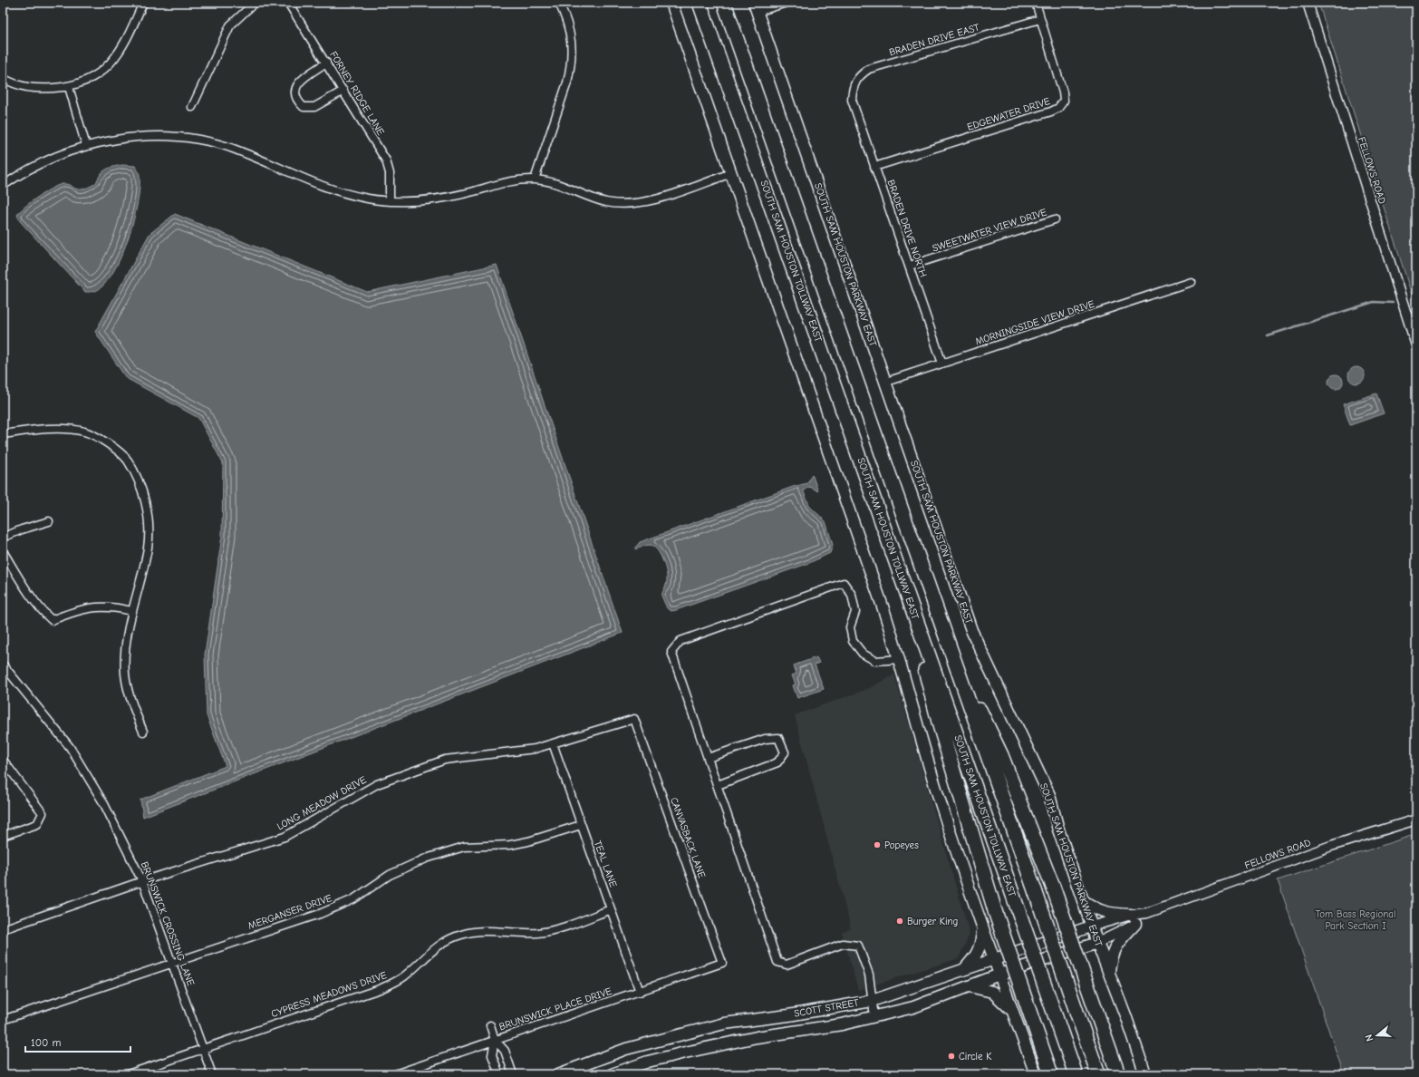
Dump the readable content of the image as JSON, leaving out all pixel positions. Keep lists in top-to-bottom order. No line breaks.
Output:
{"streets":{"highway":["SOUTH SAM HOUSTON TOLLWAY EAST"],"main road":["SOUTH SAM HOUSTON PARKWAY EAST","SCOTT STREET"],"street":["BRADEN DRIVE EAST","FORNEY RIDGE LANE","EDGEWATER DRIVE","FELLOWS ROAD","BRADEN DRIVE NORTH","SWEETWATER VIEW DRIVE","MORNINGSIDE VIEW DRIVE","LONG MEADOW DRIVE","CANVASBACK LANE","TEAL LANE","MERGANSER DRIVE","BRUNSWICK CROSSING LANE","CYPRESS MEADOWS DRIVE","BRUNSWICK PLACE DRIVE"]},"crossings":[["BRADEN DRIVE EAST","EDGEWATER DRIVE"],["BRADEN DRIVE EAST","BRADEN DRIVE NORTH"],["EDGEWATER DRIVE","BRADEN DRIVE NORTH"],["FELLOWS ROAD","SOUTH SAM HOUSTON PARKWAY EAST"],["FELLOWS ROAD","SCOTT STREET"],["BRADEN DRIVE NORTH","SWEETWATER VIEW DRIVE"],["BRADEN DRIVE NORTH","MORNINGSIDE VIEW DRIVE"],["SOUTH SAM HOUSTON PARKWAY EAST","MORNINGSIDE VIEW DRIVE"],["SOUTH SAM HOUSTON PARKWAY EAST","SCOTT STREET"],["LONG MEADOW DRIVE","CANVASBACK LANE"],["LONG MEADOW DRIVE","TEAL LANE"],["LONG MEADOW DRIVE","BRUNSWICK CROSSING LANE"],["CANVASBACK LANE","BRUNSWICK PLACE DRIVE"],["TEAL LANE","MERGANSER DRIVE"],["TEAL LANE","CYPRESS MEADOWS DRIVE"],["TEAL LANE","BRUNSWICK PLACE DRIVE"],["MERGANSER DRIVE","BRUNSWICK CROSSING LANE"],["BRUNSWICK CROSSING LANE","CYPRESS MEADOWS DRIVE"]],"parks":["Tom Bass Regional Park Section I"],"places":["Popeyes","Burger King","Circle K"],"scale_bar":"100 m","north":"left"}
